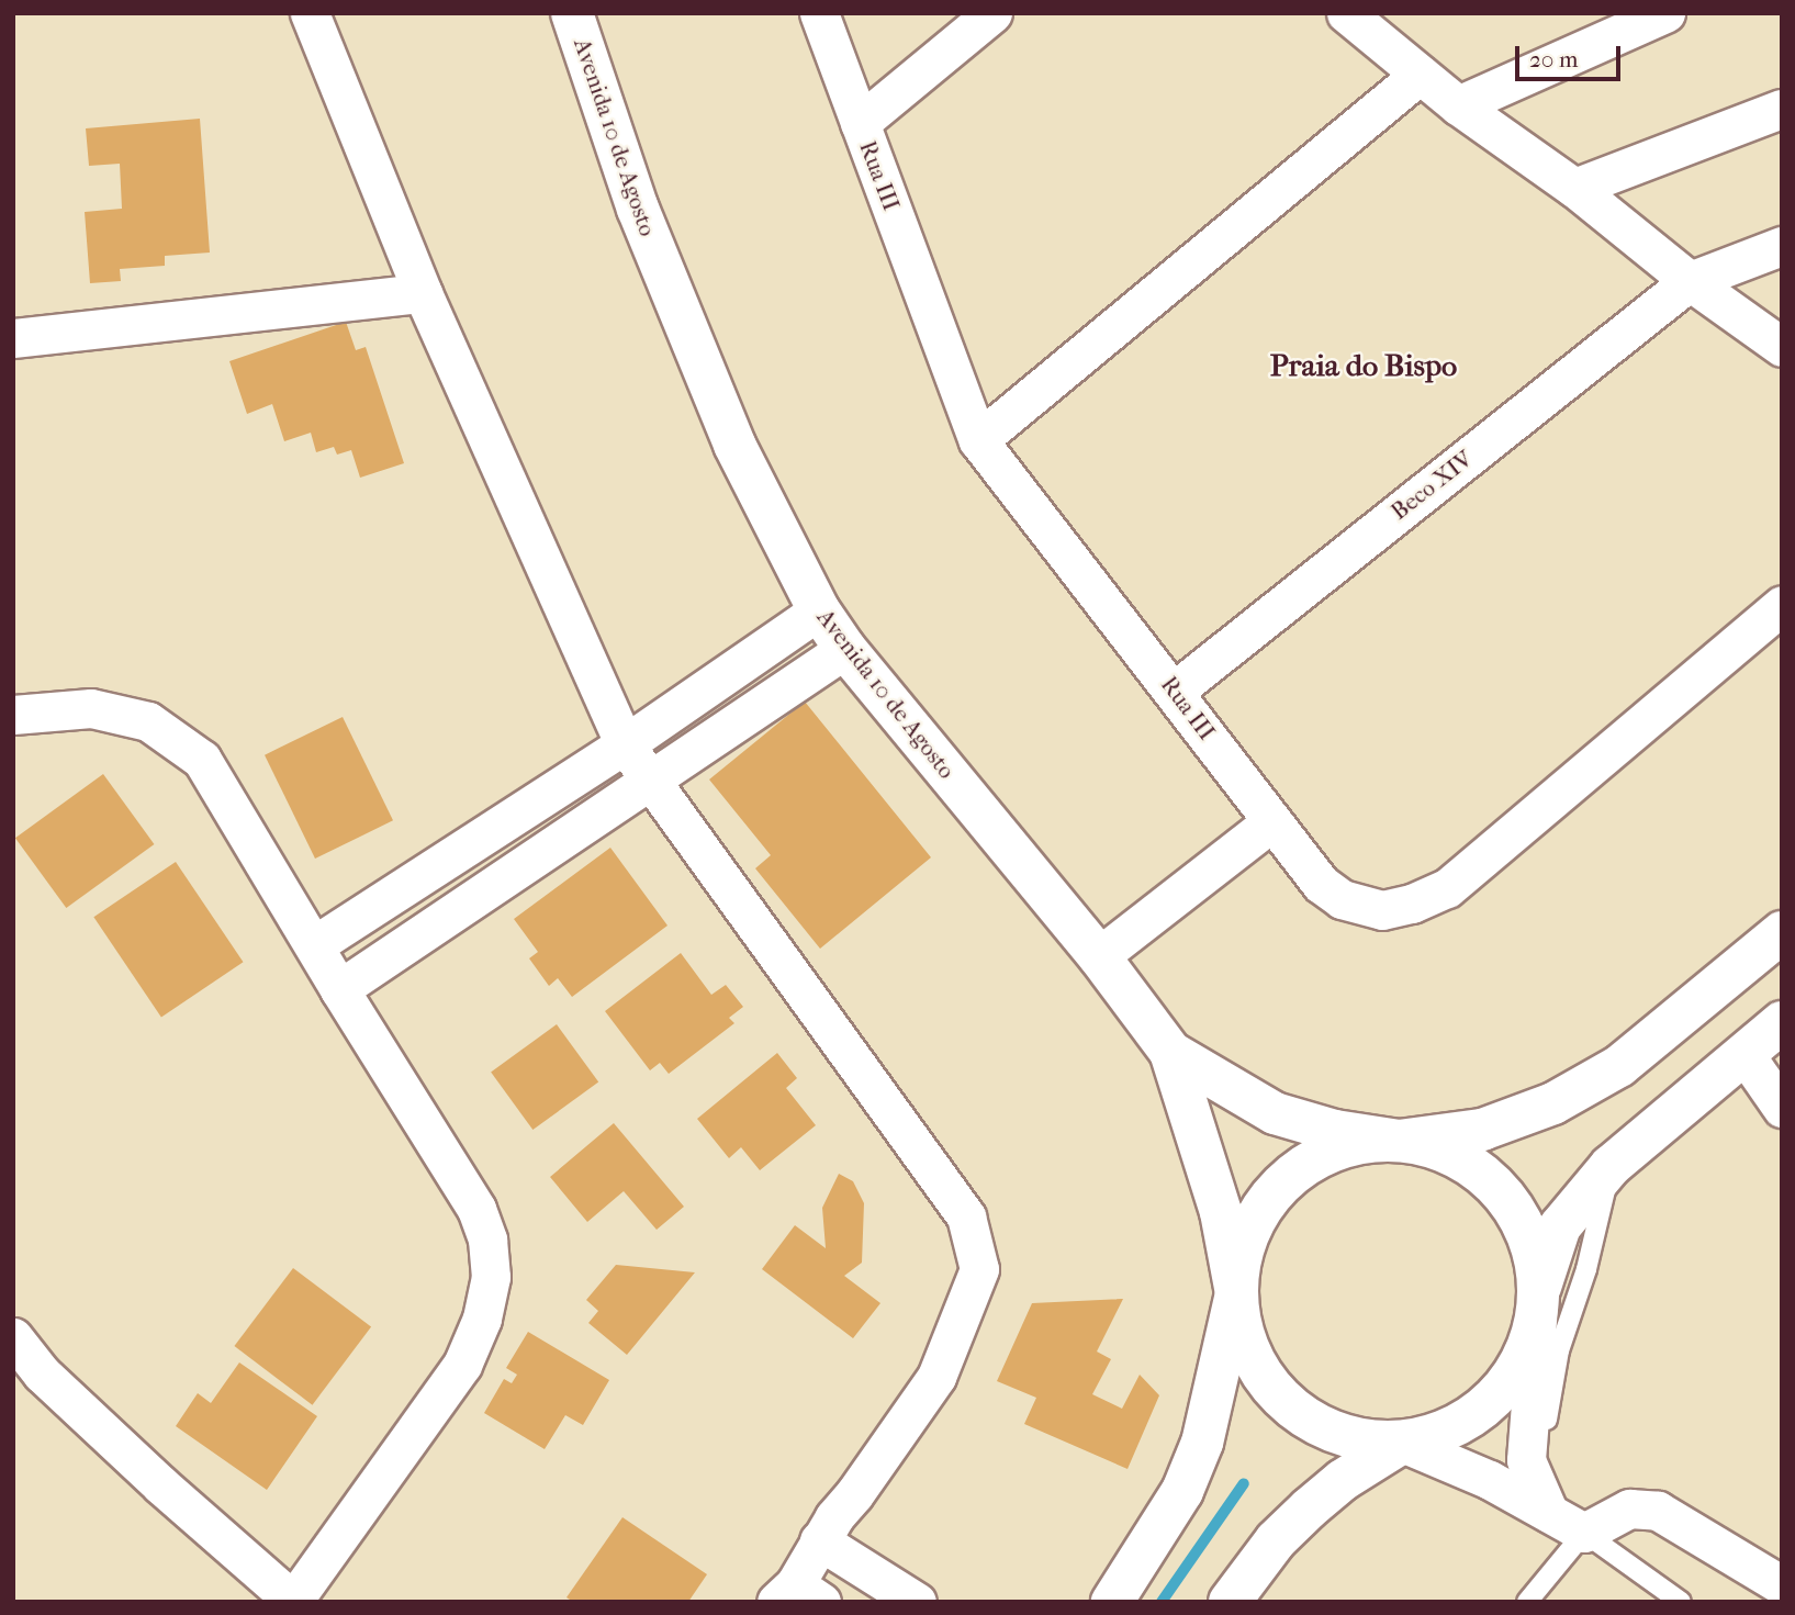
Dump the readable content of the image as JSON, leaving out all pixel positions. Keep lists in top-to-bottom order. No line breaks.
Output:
{"streets":{"street":["Avenida 10 de Agosto","Rua III","Beco XIV"]},"crossings":[["Rua III","Beco XIV"]],"districts":["Praia do Bispo"],"scale_bar":"20 m"}
